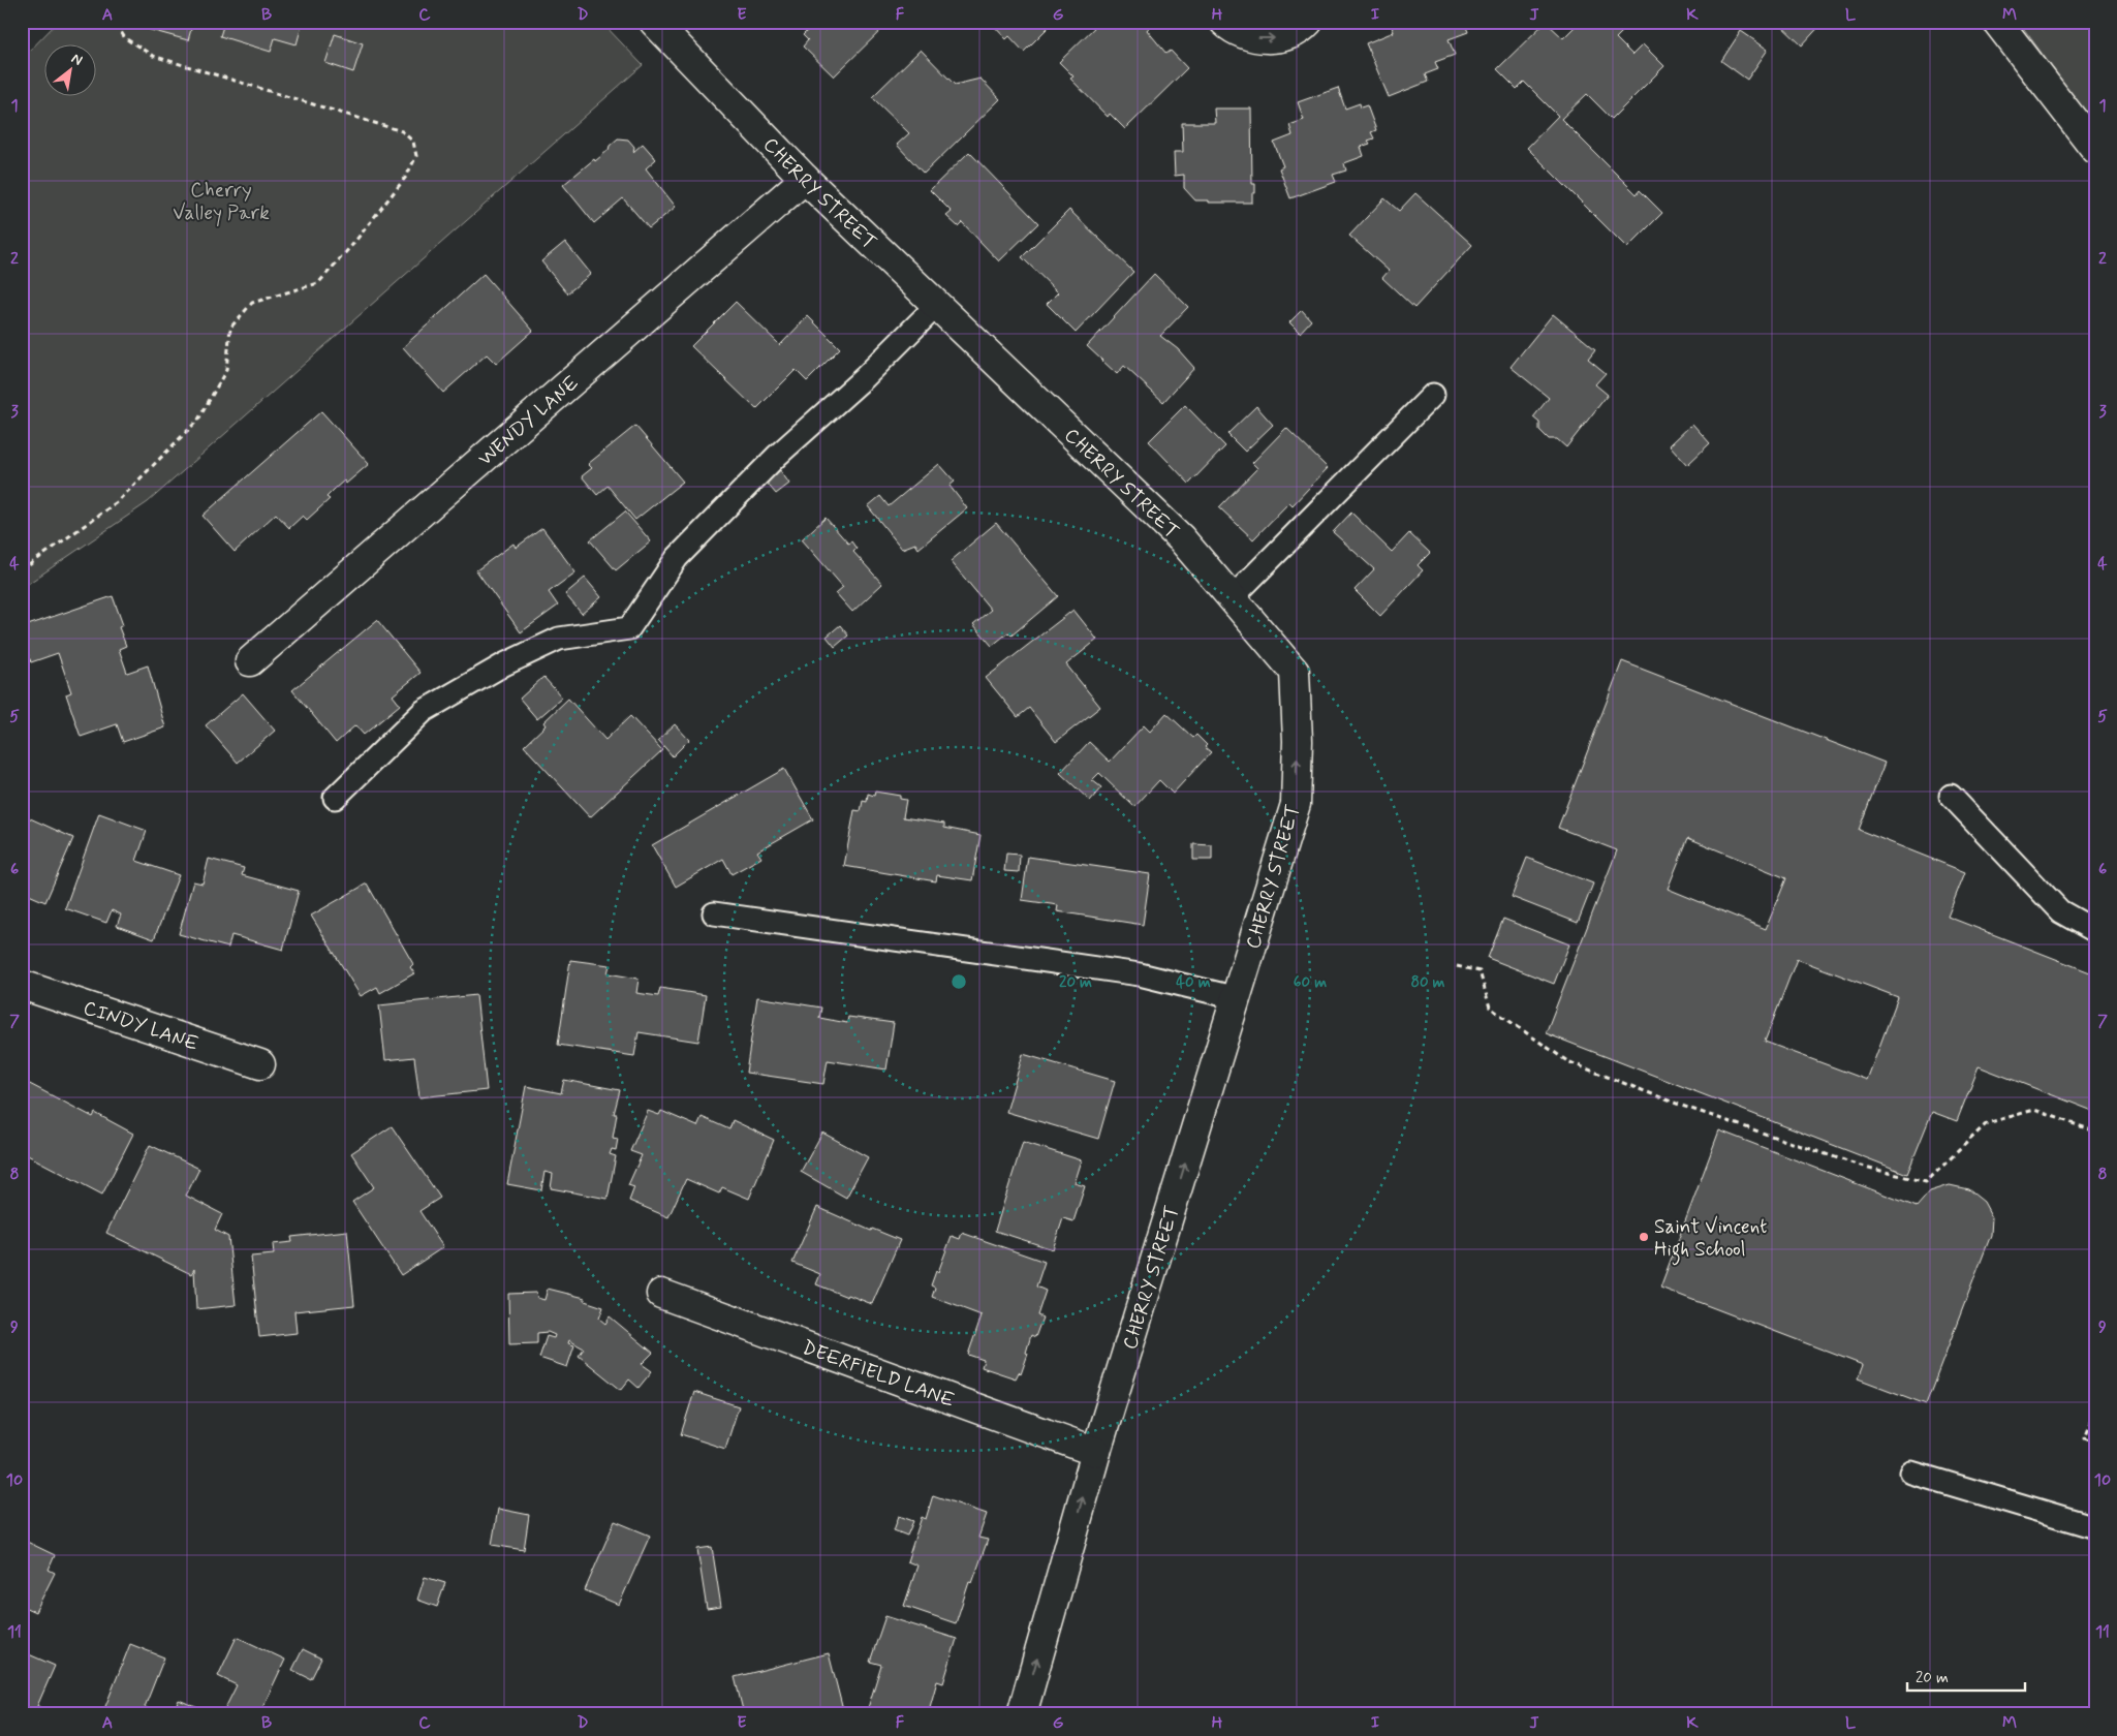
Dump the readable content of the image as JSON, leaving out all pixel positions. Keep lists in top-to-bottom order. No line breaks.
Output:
{"streets":{"street":["CHERRY STREET","WENDY LANE","CINDY LANE","DEERFIELD LANE"]},"crossings":[["CHERRY STREET","WENDY LANE"],["CHERRY STREET","DEERFIELD LANE"]],"one_way":["CHERRY STREET"],"parks":["Cherry Valley Park"],"places":["Saint Vincent High School"],"scale_bar":"20 m","north":"top right","grid":{"columns":["A","B","C","D","E","F","G","H","I","J","K","L","M"],"rows":["1","2","3","4","5","6","7","8","9","10","11"]},"rings":["20 m","40 m","60 m","80 m"]}
